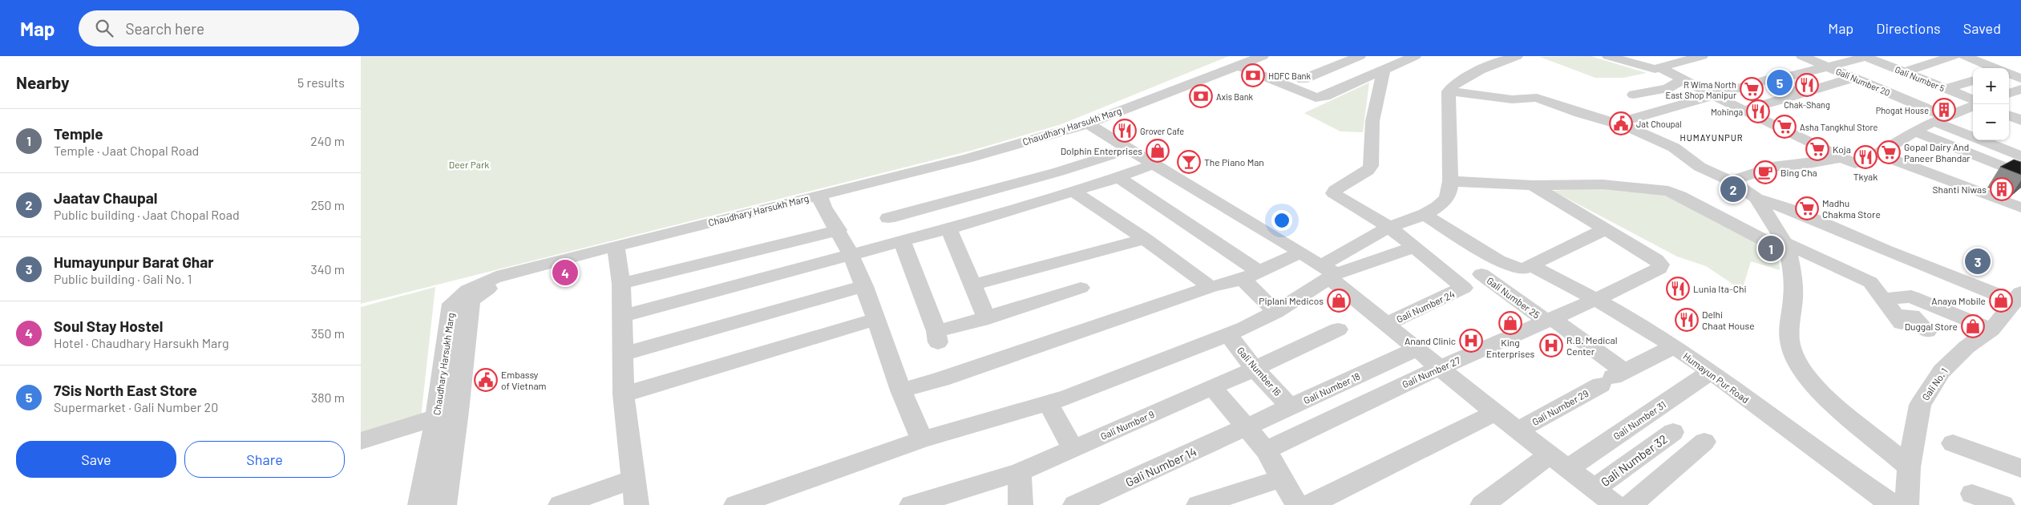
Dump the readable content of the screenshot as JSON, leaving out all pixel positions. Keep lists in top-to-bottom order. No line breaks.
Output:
{"streets":{"street":["Gali Number 5","Gali Number 20","Chaudhary Harsukh Marg","Gali Number 25","Gali Number 24","Gali Number 16","Gali Number 27","Humayun Pur Road","Gali No. 1","Gali Number 18","Gali Number 29","Gali Number 31","Gali Number 9","Gali Number 32","Gali Number 14"]},"crossings":[["Gali Number 25","Gali Number 27"],["Gali Number 25","Gali Number 29"],["Gali Number 16","Gali Number 18"],["Gali Number 16","Gali Number 9"],["Gali Number 27","Humayun Pur Road"],["Humayun Pur Road","Gali Number 29"],["Humayun Pur Road","Gali Number 31"],["Gali Number 18","Gali Number 14"]],"districts":["HUMAYUNPUR"],"parks":["Deer Park"],"places":{"bank":["HDFC Bank","Axis Bank"],"restaurant":["Chak-Shang","Mohinga","Grover Cafe","Tkyak","Lunia Ita-Chi","Delhi Chaat House"],"supermarket":["R Wima North East Shop Manipur","Asha Tangkhul Store","Koja","Gopal Dairy And Paneer Bhandar","Madhu Chakma Store"],"building":["Phogat House","Shanti Niwas"],"public building":["Jat Choupal","Embassy of Vietnam"],"shop":["Dolphin Enterprises","Piplani Medicos","Anaya Mobile","King Enterprises","Duggal Store"],"bar":["The Piano Man"],"cafe":["Bing Cha"],"hospital":["Anand Clinic","R.B. Medical Center"]},"page":{"header":"Map","search":"Search here","nav":["Map","Directions","Saved"],"heading":["Nearby","5 results"],"map_buttons":["+","−"],"pins":["5","2","1","3","4"],"list":[{"mark":"1","name":"Temple","note":"Temple · Jaat Chopal Road","value":"240 m"},{"mark":"2","name":"Jaatav Chaupal","note":"Public building · Jaat Chopal Road","value":"250 m"},{"mark":"3","name":"Humayunpur Barat Ghar","note":"Public building · Gali No. 1","value":"340 m"},{"mark":"4","name":"Soul Stay Hostel","note":"Hotel · Chaudhary Harsukh Marg","value":"350 m"},{"mark":"5","name":"7Sis North East Store","note":"Supermarket · Gali Number 20","value":"380 m"}],"buttons":["Save","Share"]}}
